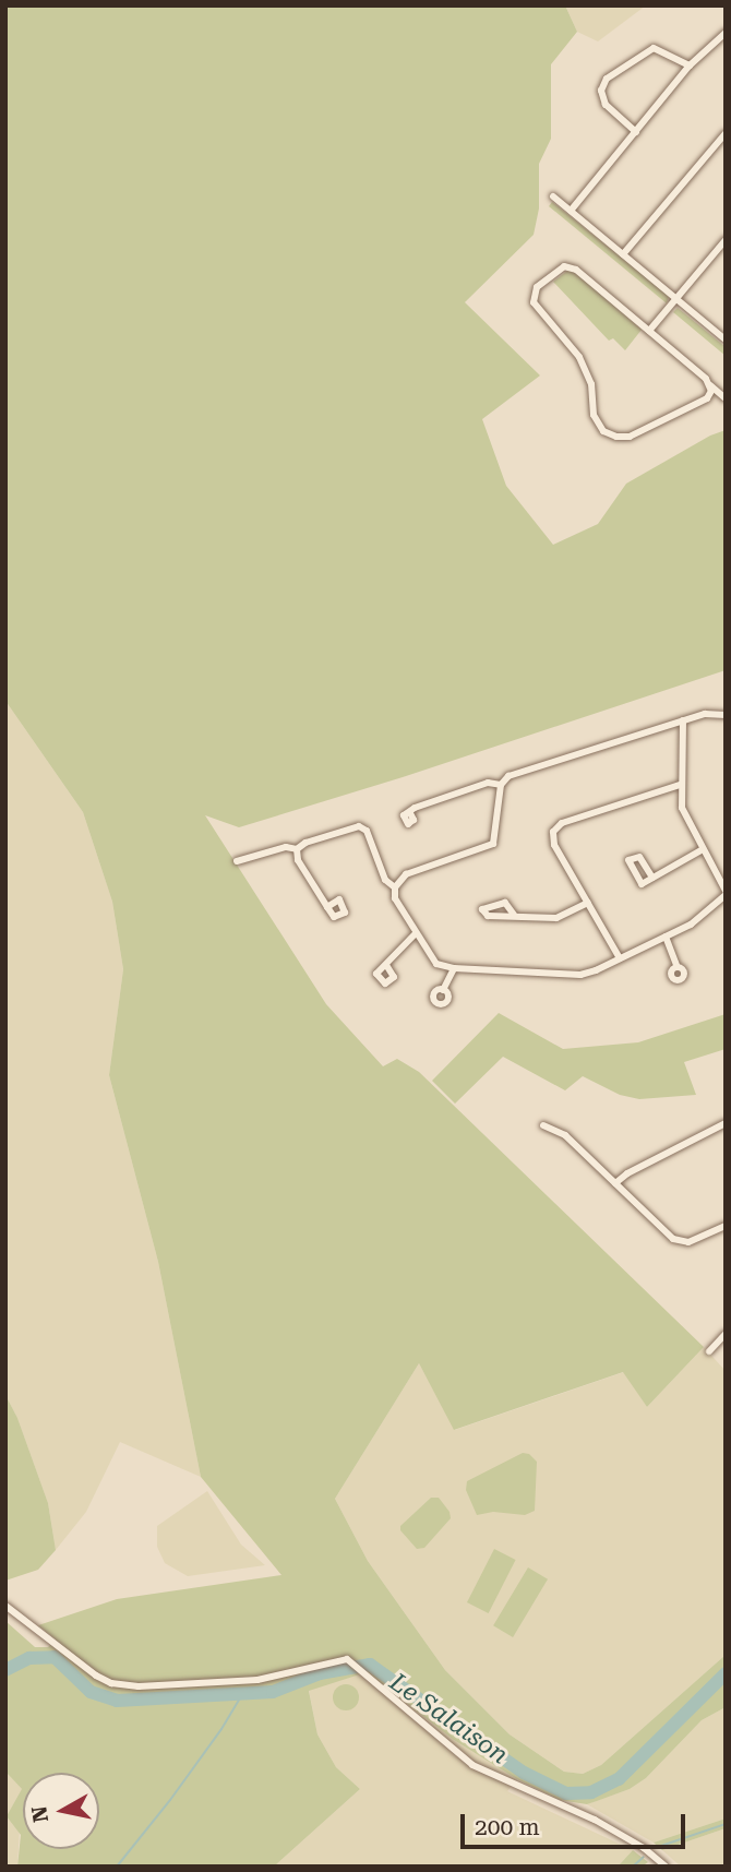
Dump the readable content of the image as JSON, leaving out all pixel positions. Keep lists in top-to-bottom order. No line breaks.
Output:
{"water":["Le Salaison"],"scale_bar":"200 m","north":"left"}
